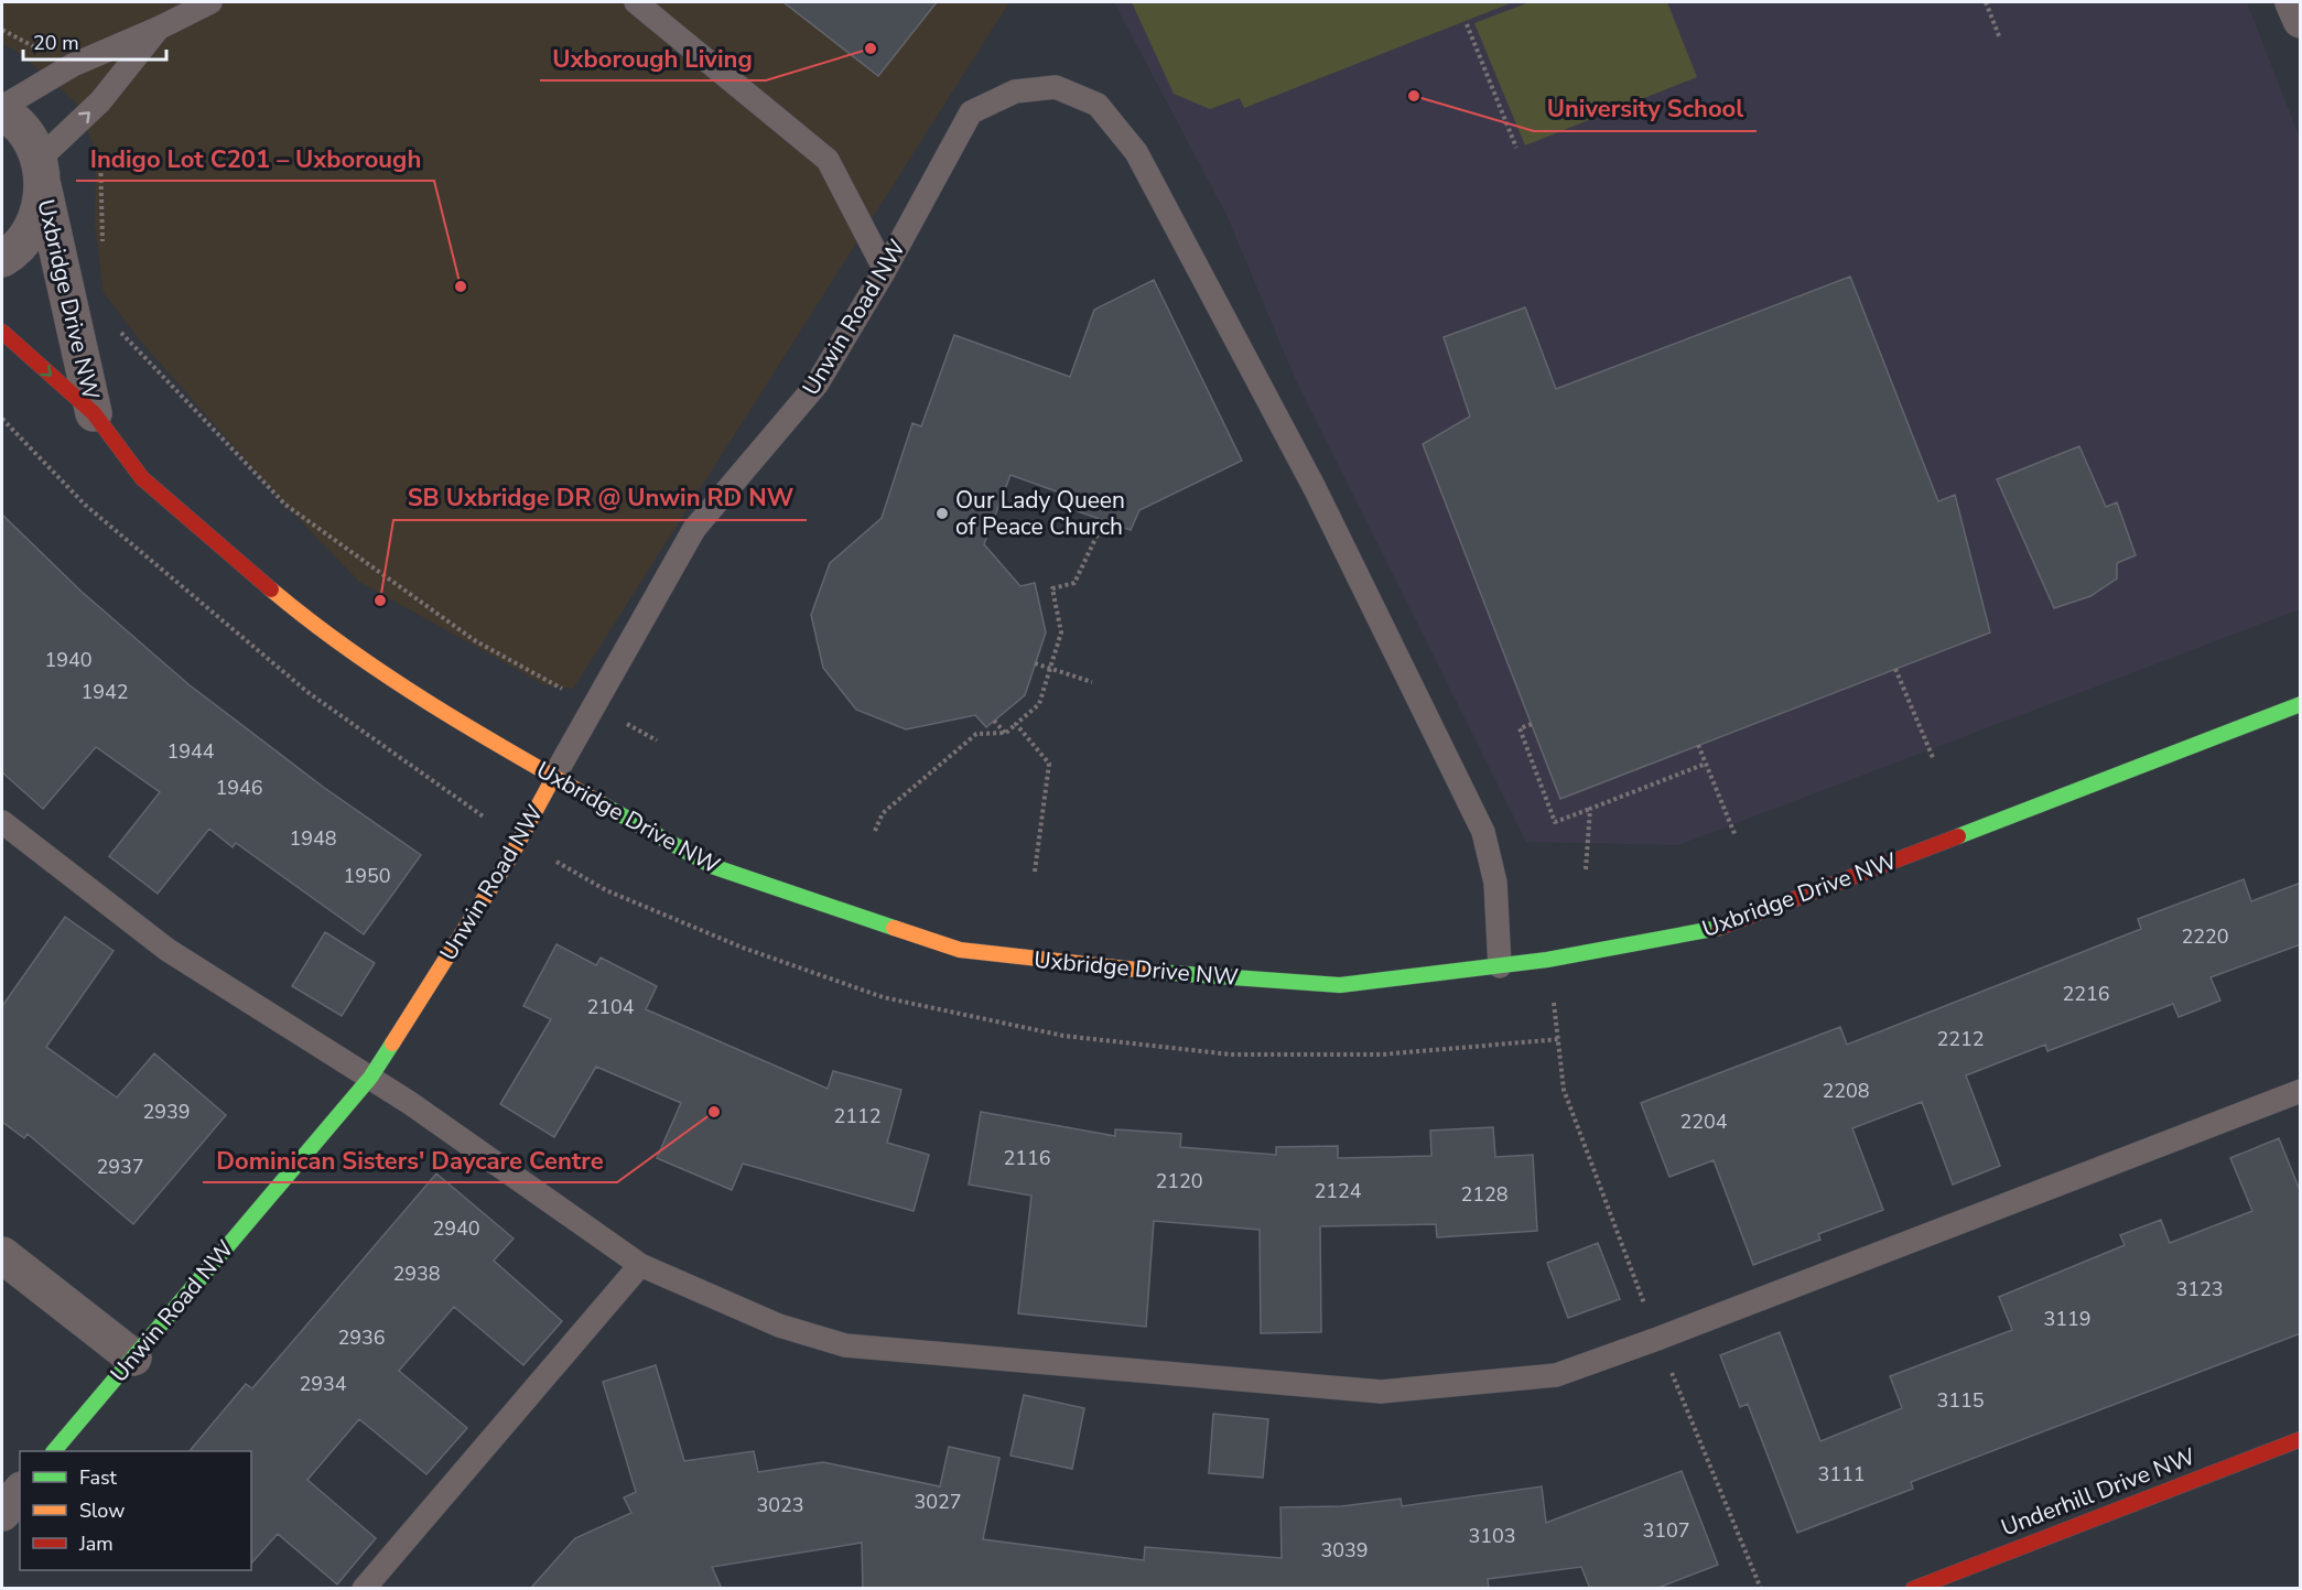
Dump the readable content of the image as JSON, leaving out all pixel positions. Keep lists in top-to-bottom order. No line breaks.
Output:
{"streets":{"street":["Uxbridge Drive NW","Unwin Road NW","Underhill Drive NW"]},"crossings":[["Uxbridge Drive NW","Unwin Road NW"]],"places":["Uxborough Living","University School","Indigo Lot C201 – Uxborough","Our Lady Queen of Peace Church","SB Uxbridge DR @ Unwin RD NW","Dominican Sisters' Daycare Centre"],"house_numbers":["1940","1942","1944","1946","1948","1950","2220","2216","2104","2212","2208","2939","2112","2204","2116","2937","2120","2124","2128","2940","2938","3123","3119","2936","2934","3115","3111","3027","3023","3107","3103","3039"],"legend":["Fast","Slow","Jam"],"scale_bar":"20 m"}
